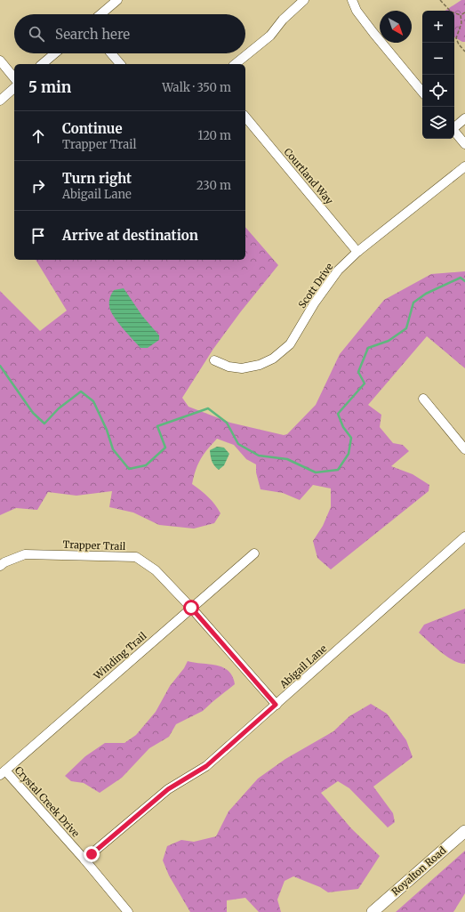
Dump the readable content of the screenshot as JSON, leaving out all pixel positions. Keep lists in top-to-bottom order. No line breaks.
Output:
{"streets":{"main road":["Royalton Road"],"street":["Courtland Way","Scott Drive","Trapper Trail","Winding Trail","Abigail Lane","Crystal Creek Drive"]},"crossings":[["Courtland Way","Scott Drive"],["Trapper Trail","Winding Trail"],["Trapper Trail","Abigail Lane"],["Winding Trail","Crystal Creek Drive"],["Abigail Lane","Crystal Creek Drive"]],"north":"bottom right","page":{"map_buttons":["+","−"],"search":"Search here","heading":["5 min","Walk · 350 m"],"list":[["Continue","Trapper Trail","120 m"],["Turn right","Abigail Lane","230 m"],"Arrive at destination"]}}
